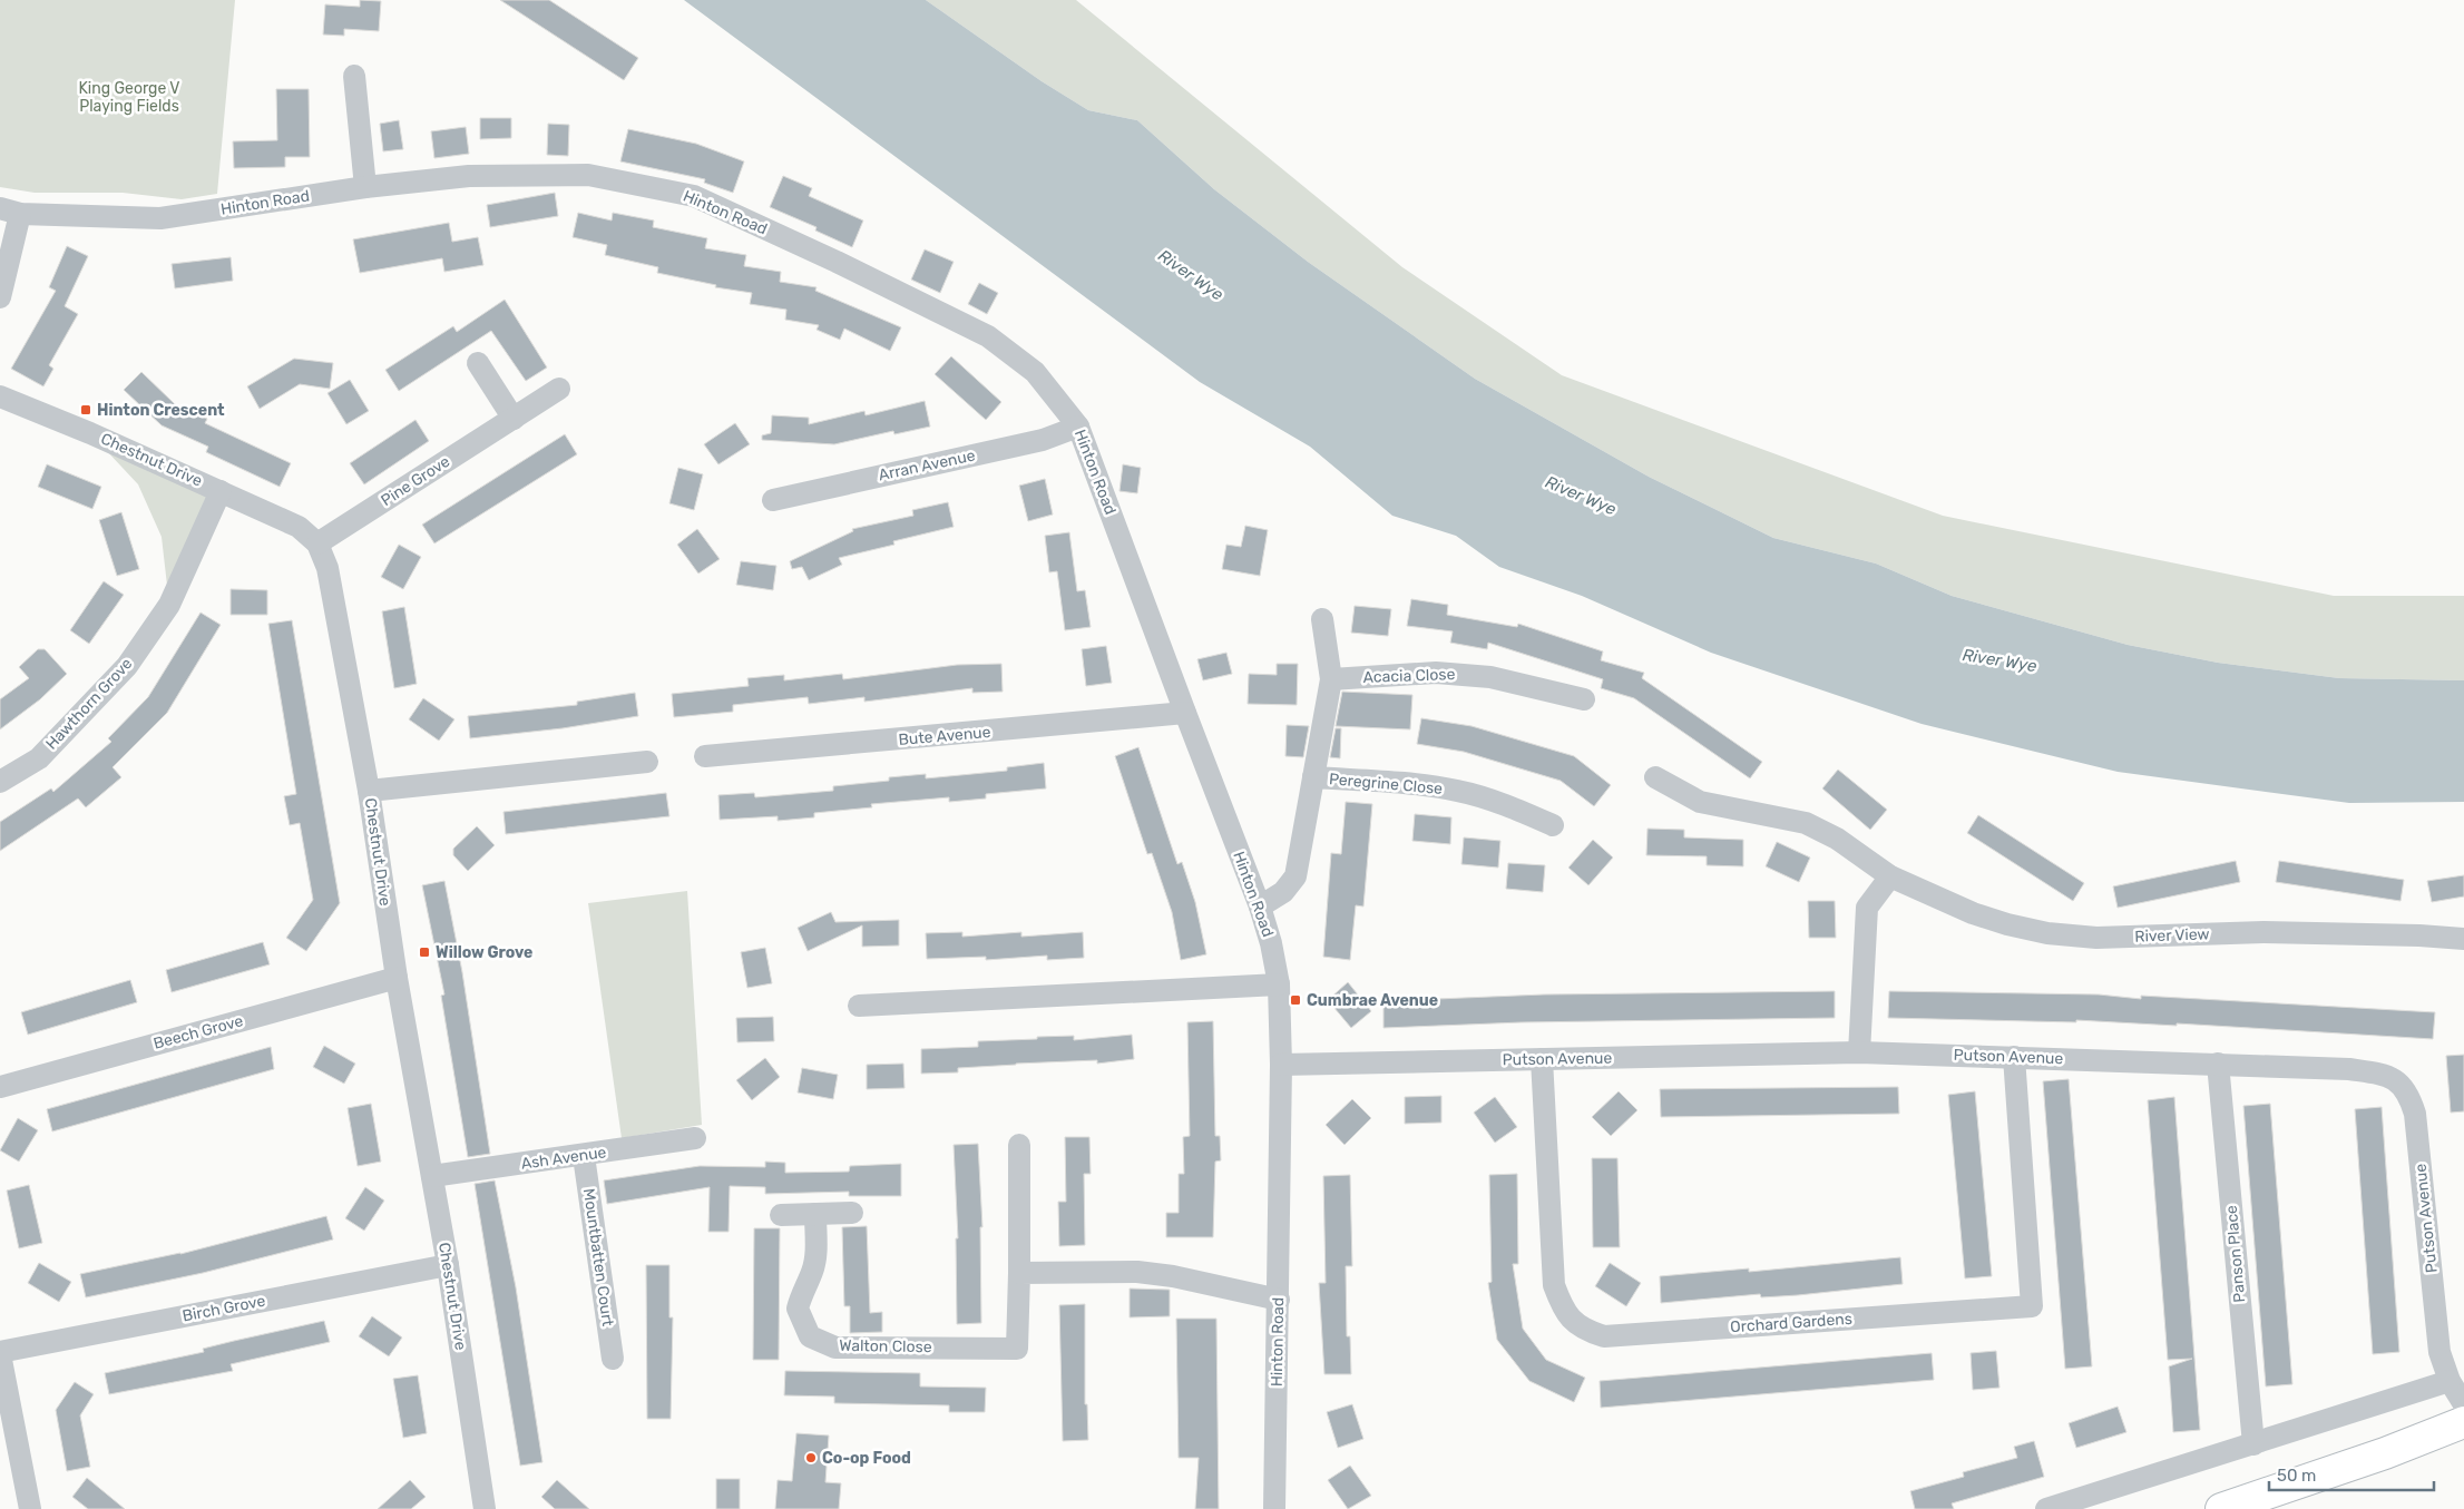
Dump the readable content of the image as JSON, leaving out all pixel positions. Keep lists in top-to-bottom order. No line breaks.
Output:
{"streets":{"street":["Hinton Road","Chestnut Drive","Arran Avenue","Pine Grove","Acacia Close","Hawthorn Grove","Bute Avenue","Peregrine Close","River View","Beech Grove","Putson Avenue","Ash Avenue","Panson Place","Mountbatten Court","Birch Grove","Orchard Gardens","Walton Close"]},"crossings":[["Hinton Road","Arran Avenue"],["Hinton Road","Bute Avenue"],["Hinton Road","Putson Avenue"],["Chestnut Drive","Pine Grove"],["Chestnut Drive","Hawthorn Grove"],["Chestnut Drive","Beech Grove"],["Chestnut Drive","Ash Avenue"],["Chestnut Drive","Birch Grove"],["Putson Avenue","Panson Place"],["Putson Avenue","Orchard Gardens"],["Ash Avenue","Mountbatten Court"]],"water":["River Wye"],"parks":["King George V Playing Fields"],"places":{"transit":["Hinton Crescent","Willow Grove","Cumbrae Avenue"],"other":["Co-op Food"]},"scale_bar":"50 m"}
